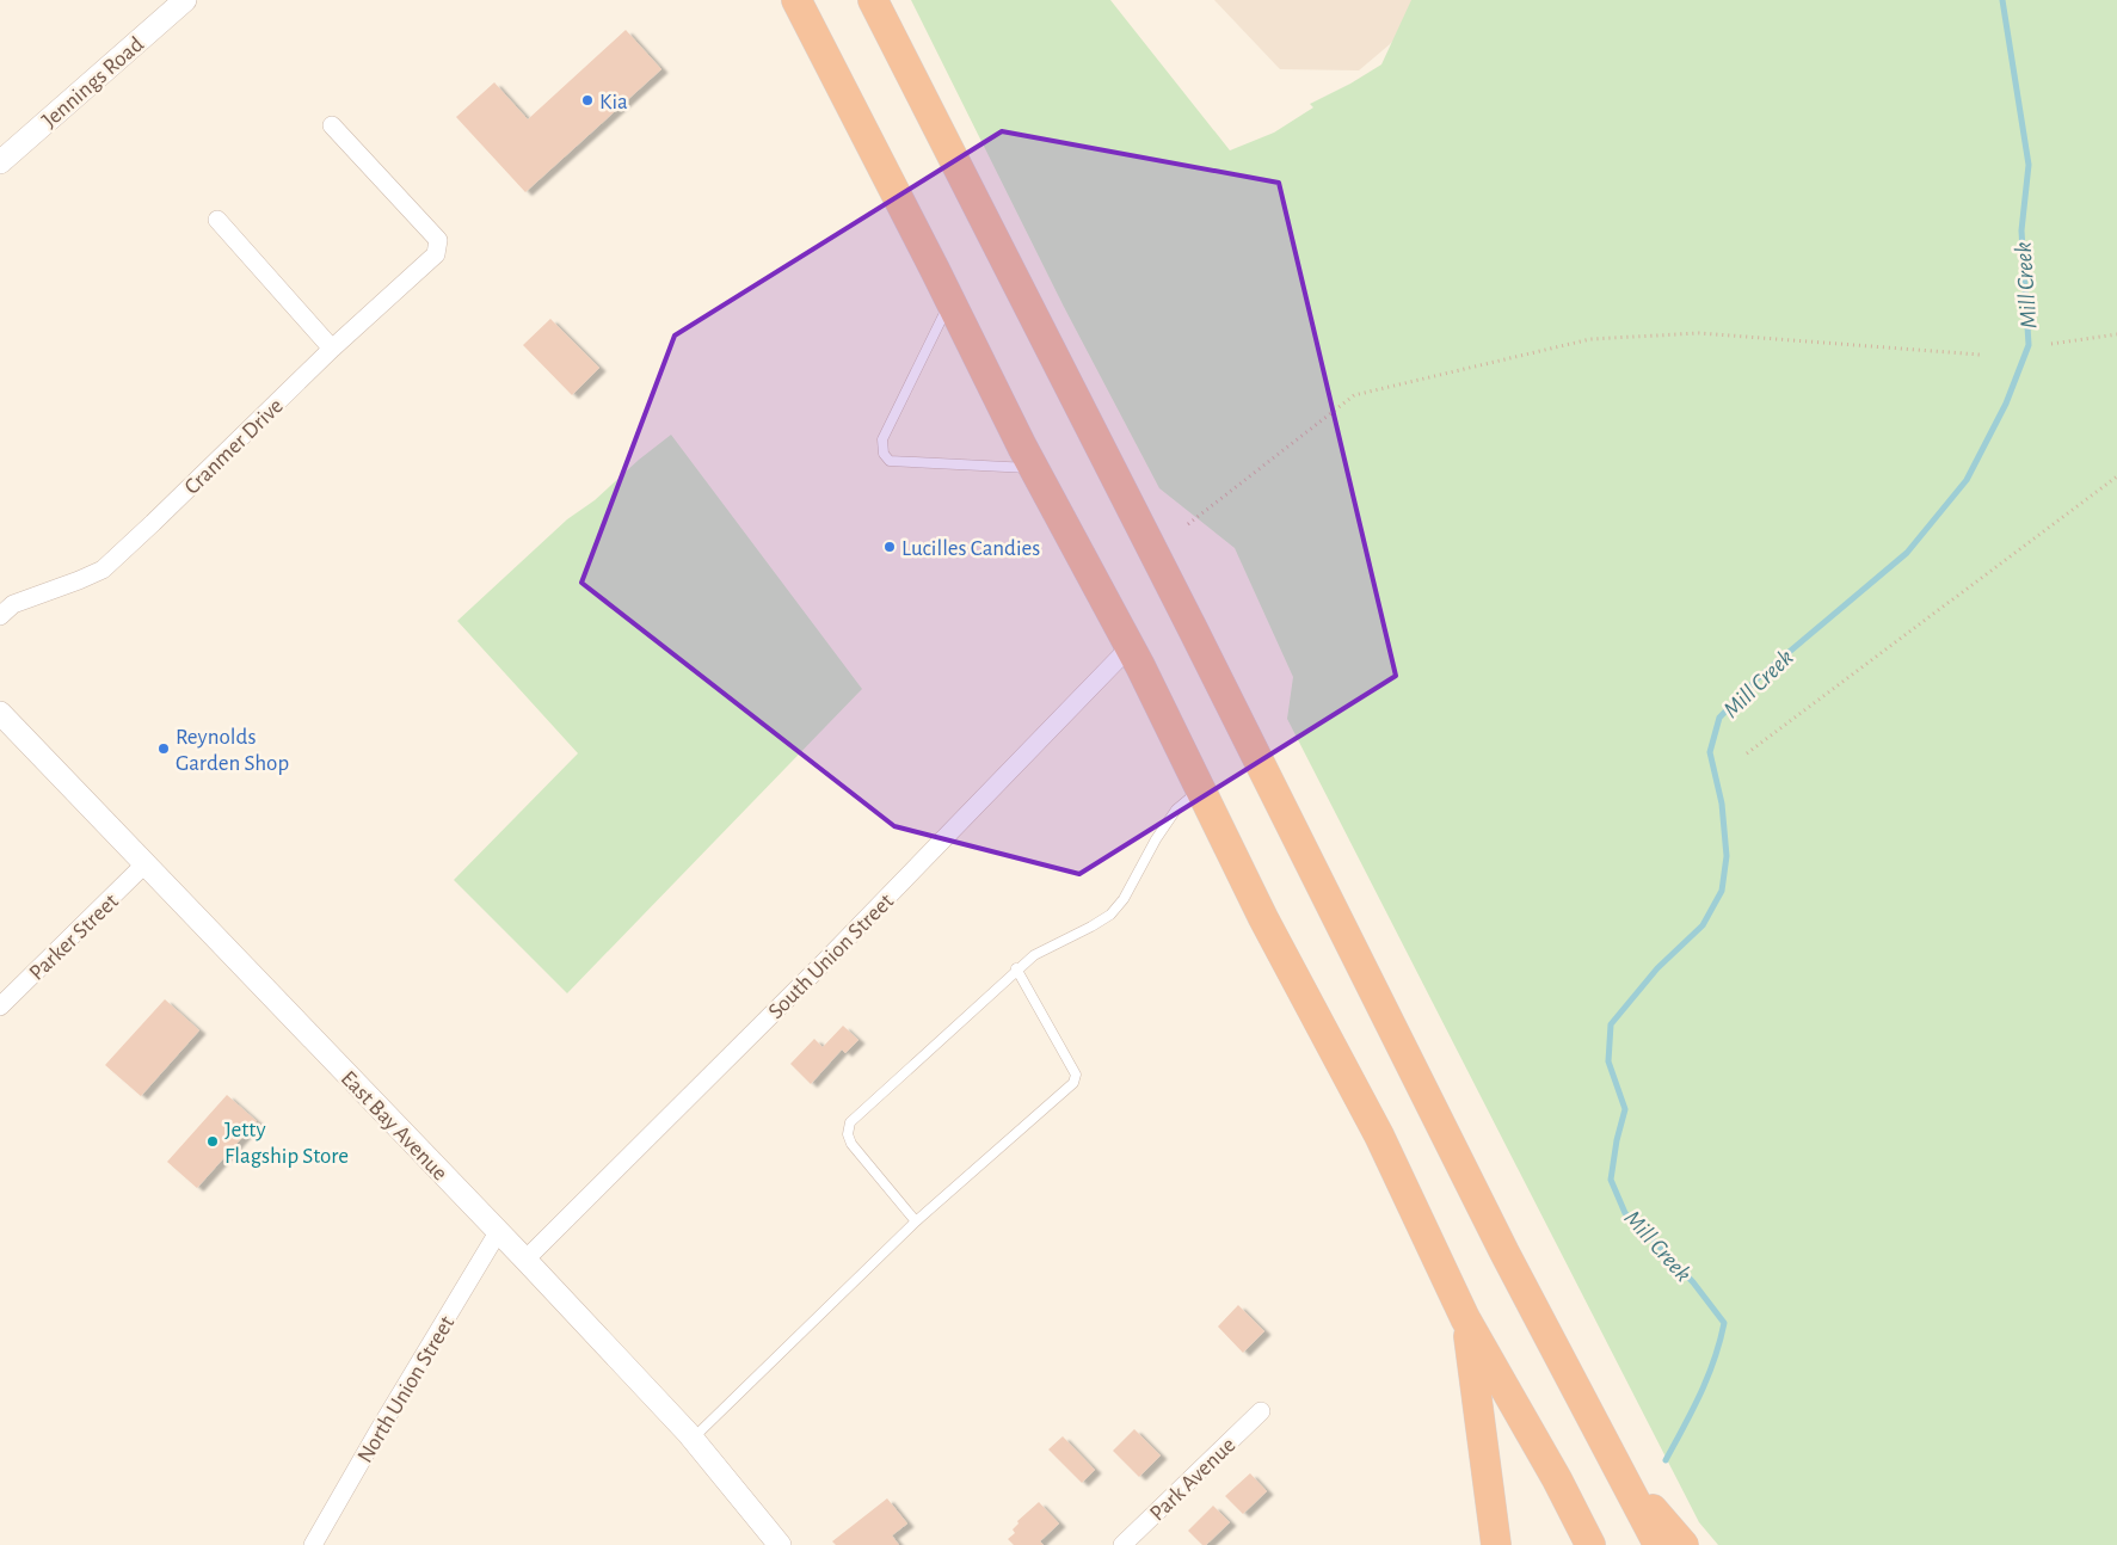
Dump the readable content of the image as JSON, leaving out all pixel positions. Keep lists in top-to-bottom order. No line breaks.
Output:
{"streets":{"street":["Jennings Road","Cranmer Drive","Parker Street","South Union Street","East Bay Avenue","North Union Street","Park Avenue"]},"crossings":[["Parker Street","East Bay Avenue"],["South Union Street","East Bay Avenue"],["East Bay Avenue","North Union Street"]],"water":["Mill Creek"],"places":["Kia","Lucilles Candies","Reynolds Garden Shop","Jetty Flagship Store"]}
